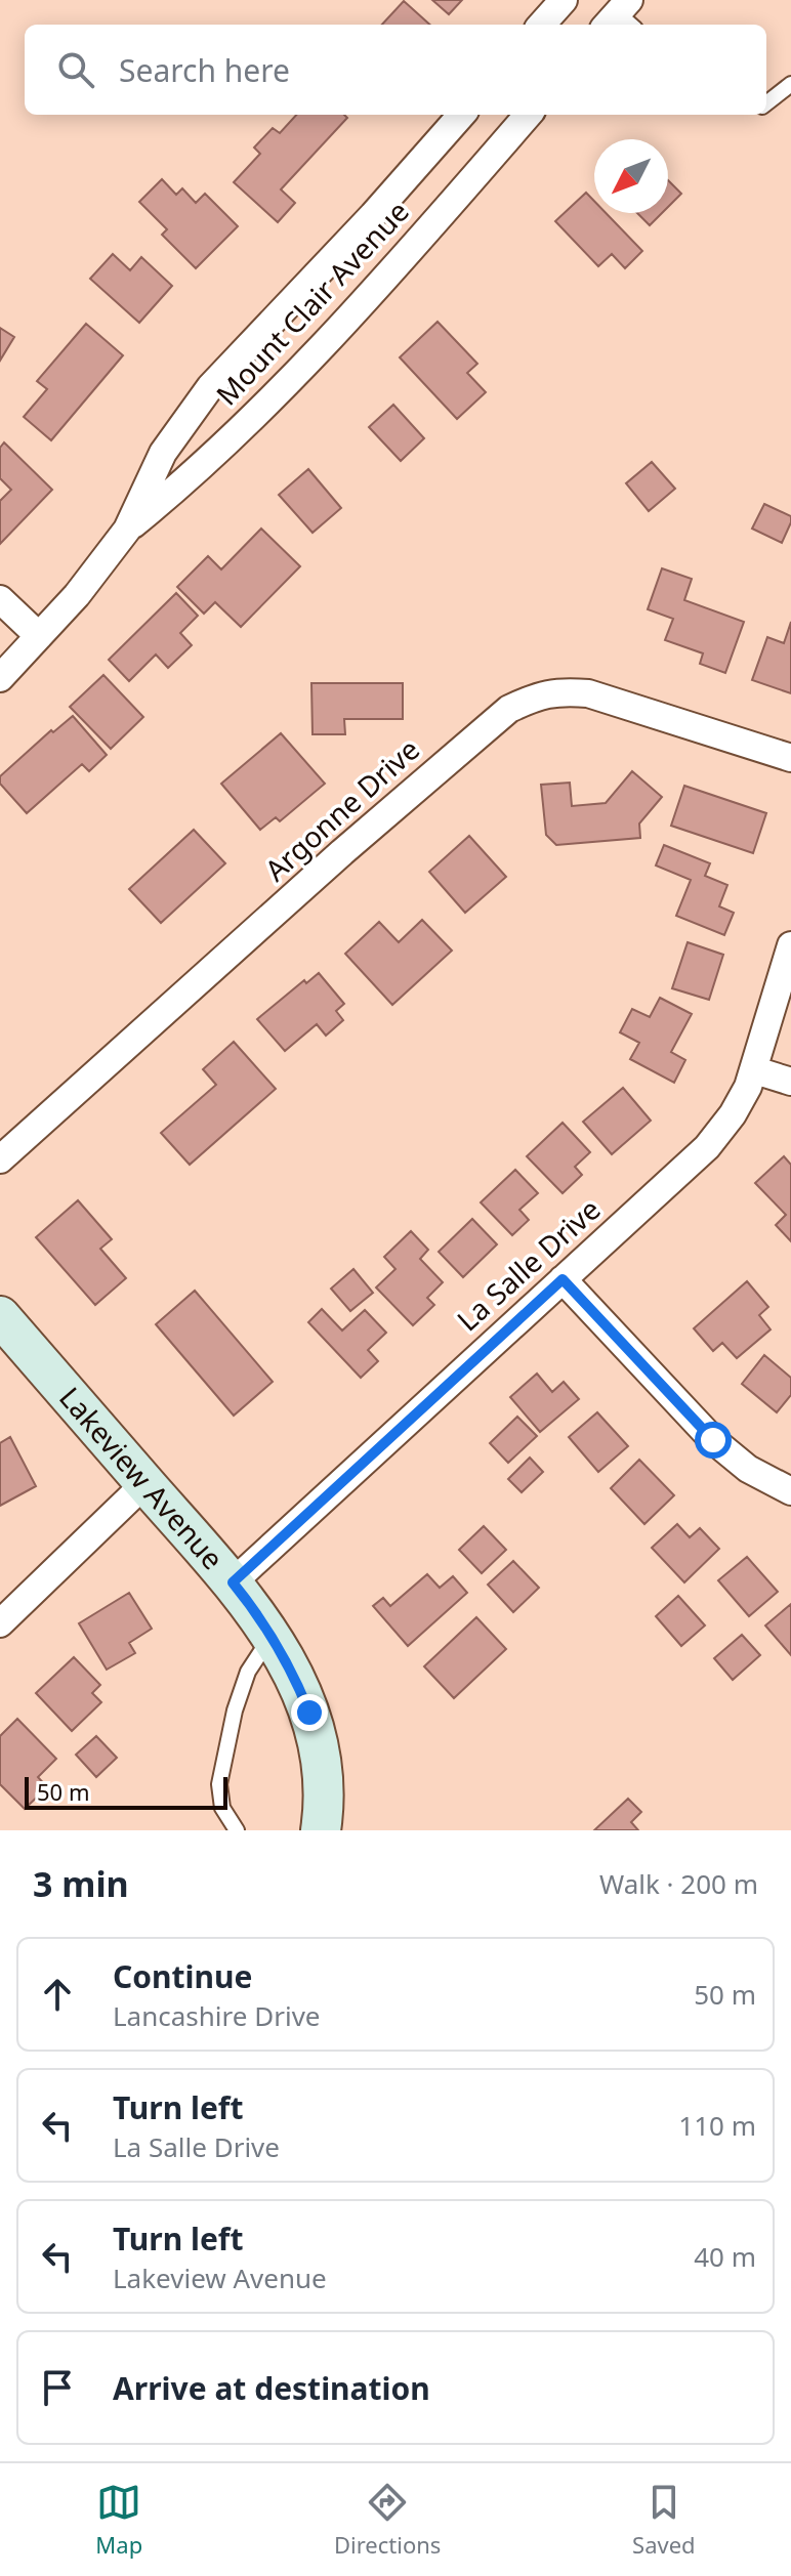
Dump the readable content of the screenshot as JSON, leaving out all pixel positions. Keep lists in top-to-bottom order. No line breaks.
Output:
{"streets":{"street":["Mount Clair Avenue","Argonne Drive","La Salle Drive","Lakeview Avenue"]},"crossings":[["La Salle Drive","Lakeview Avenue"]],"scale_bar":"50 m","north":"bottom left","page":{"search":"Search here","scale":"50 m","heading":["3 min","Walk · 200 m"],"list":[["Continue","Lancashire Drive","50 m"],["Turn left","La Salle Drive","110 m"],["Turn left","Lakeview Avenue","40 m"],"Arrive at destination"],"nav":["Map","Directions","Saved"]}}
